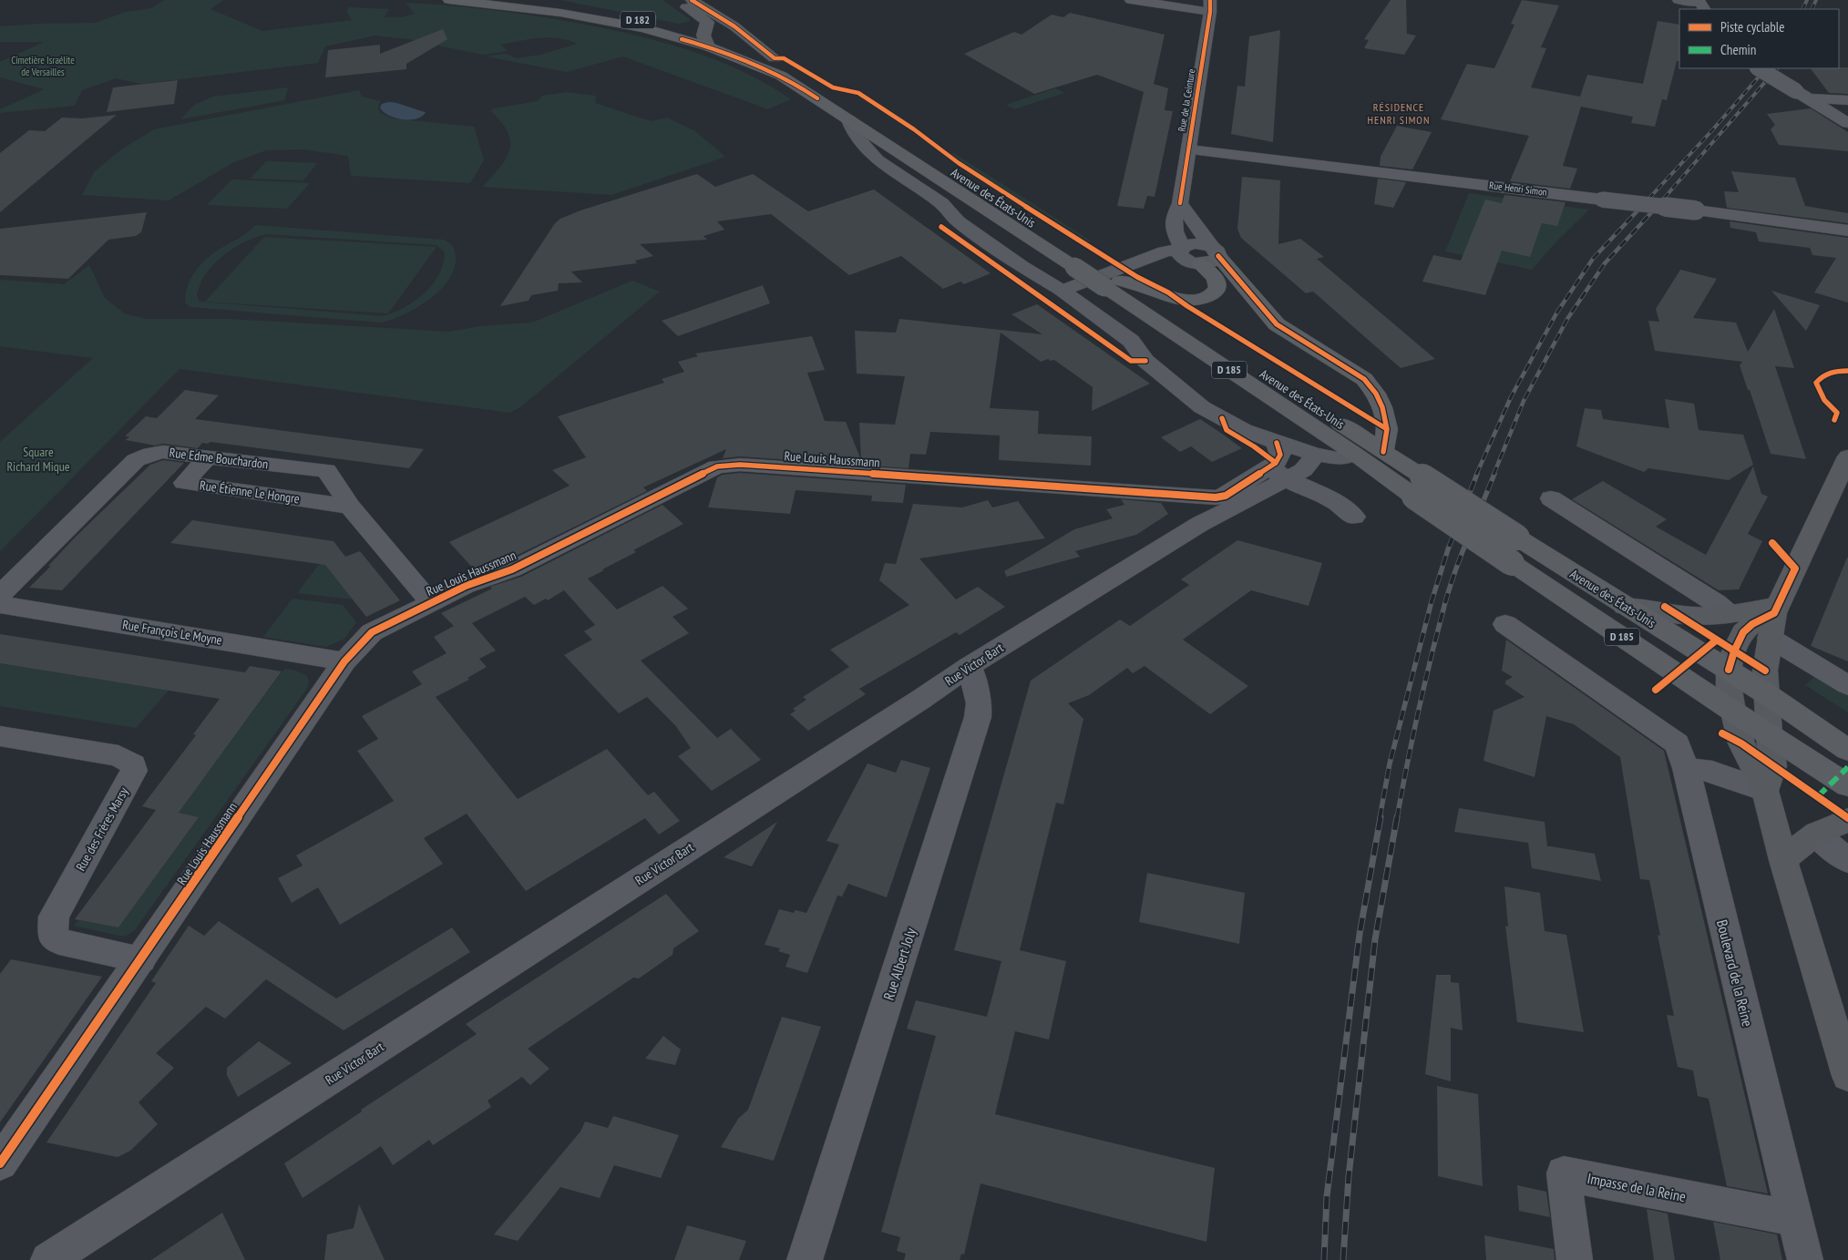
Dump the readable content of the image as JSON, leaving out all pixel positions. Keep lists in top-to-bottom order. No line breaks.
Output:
{"streets":{"main road":["D 182","Avenue des États-Unis","D 185"],"street":["Rue de la Ceinture","Rue Henri Simon","Rue Edme Bouchardon","Rue Louis Haussmann","Rue Étienne Le Hongre","Rue François Le Moyne","Rue Victor Bart","Rue des Frères Marsy","Rue Albert Joly","Boulevard de la Reine","Impasse de la Reine"]},"crossings":[["D 182","Avenue des États-Unis"],["Rue de la Ceinture","Rue Henri Simon"],["Rue Edme Bouchardon","Rue Louis Haussmann"],["Rue Edme Bouchardon","Rue Étienne Le Hongre"],["Rue Louis Haussmann","Rue François Le Moyne"],["Rue Louis Haussmann","Rue des Frères Marsy"],["Rue Victor Bart","Rue Albert Joly"],["Boulevard de la Reine","Impasse de la Reine"]],"districts":["RÉSIDENCE HENRI SIMON"],"parks":["Cimetière Israélite de Versailles","Square Richard Mique"],"legend":["Piste cyclable","Chemin"]}
